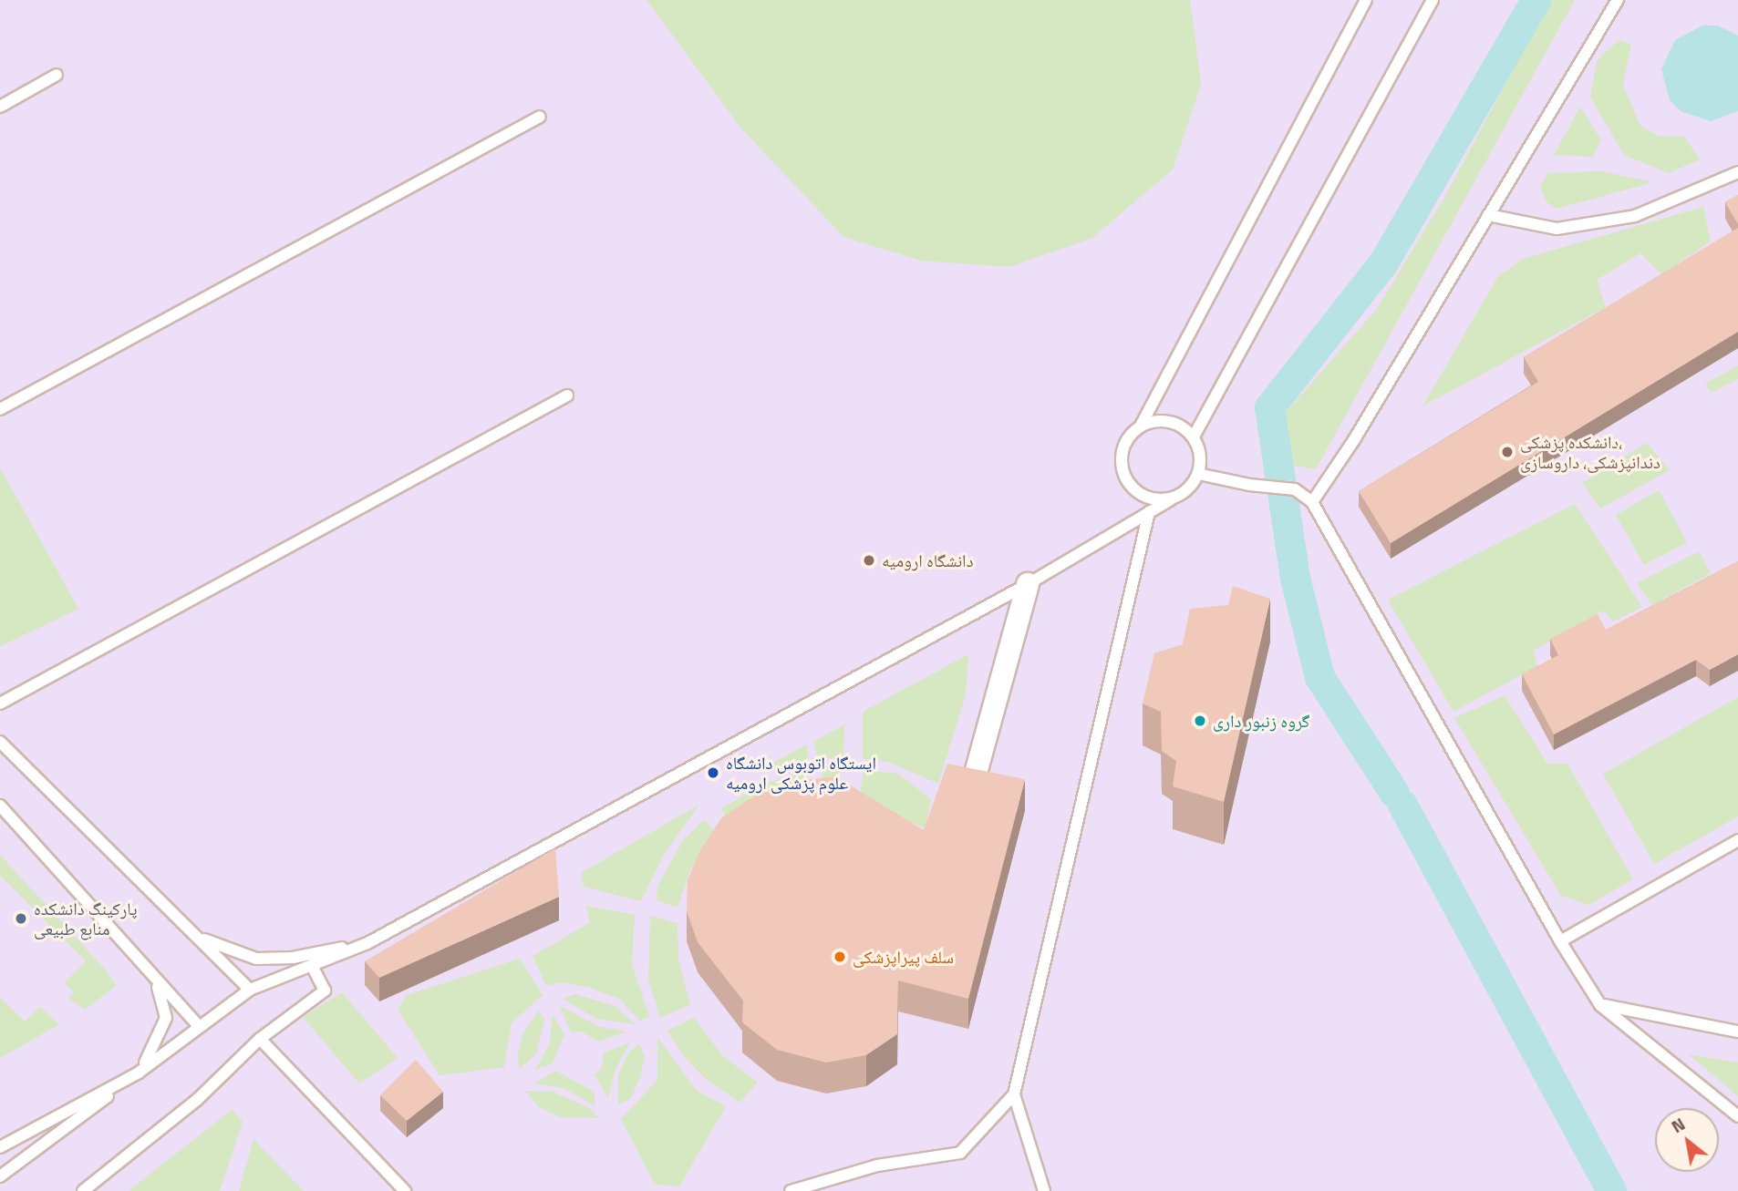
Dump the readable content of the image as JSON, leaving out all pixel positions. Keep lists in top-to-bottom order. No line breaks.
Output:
{"places":["دانشکده پزشکی، دندانپزشکی، داروسازی","دانشگاه ارومیه","گروه زنبور داری","ایستگاه اتوبوس دانشگاه علوم پزشکی ارومیه","پارکینگ دانشکده منابع طبیعی","سلف پیراپزشکی"],"north":"top left"}
